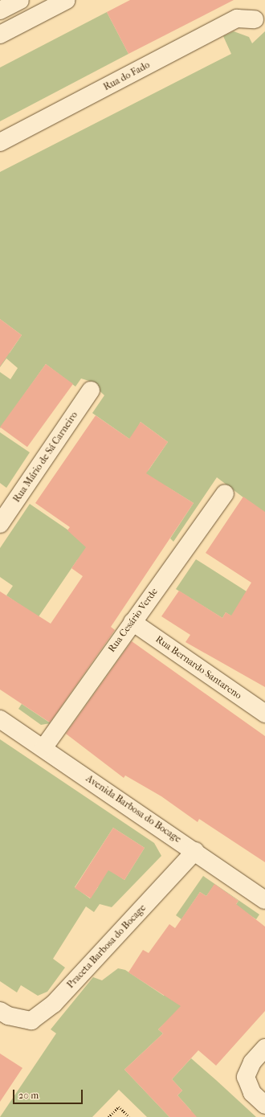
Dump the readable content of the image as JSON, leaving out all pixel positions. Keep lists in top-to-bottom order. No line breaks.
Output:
{"streets":{"street":["Rua do Fado","Rua Mário de Sá Carneiro","Rua Cesário Verde","Rua Bernardo Santareno","Avenida Barbosa do Bocage","Praceta Barbosa do Bocage"]},"crossings":[["Rua Cesário Verde","Rua Bernardo Santareno"],["Rua Cesário Verde","Avenida Barbosa do Bocage"],["Avenida Barbosa do Bocage","Praceta Barbosa do Bocage"]],"scale_bar":"20 m"}
